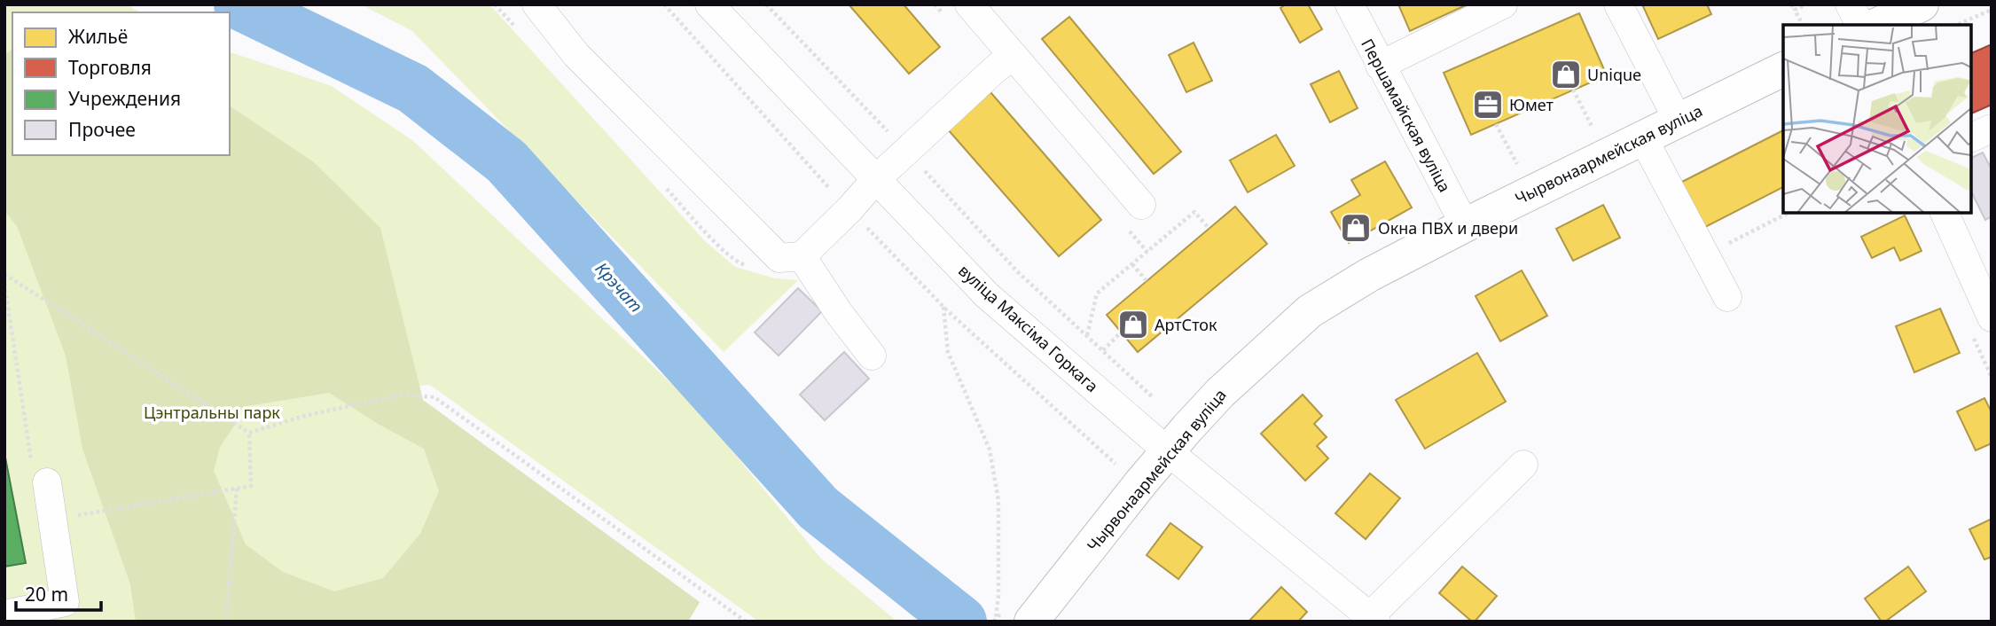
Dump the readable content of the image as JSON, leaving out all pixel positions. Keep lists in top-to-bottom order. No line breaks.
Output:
{"streets":{"main road":["Чырвонаармейская вуліца"],"street":["Першамайская вуліца","вуліца Максіма Горкага"]},"crossings":[["Першамайская вуліца","Чырвонаармейская вуліца"],["Чырвонаармейская вуліца","вуліца Максіма Горкага"]],"water":["Крэчат"],"parks":["Цэнтральны парк"],"places":{"shop":["Unique","Окна ПВХ и двери","АртСток"],"office":["Юмет"]},"legend":["Жильё","Торговля","Учреждения","Прочее"],"scale_bar":"20 m"}
